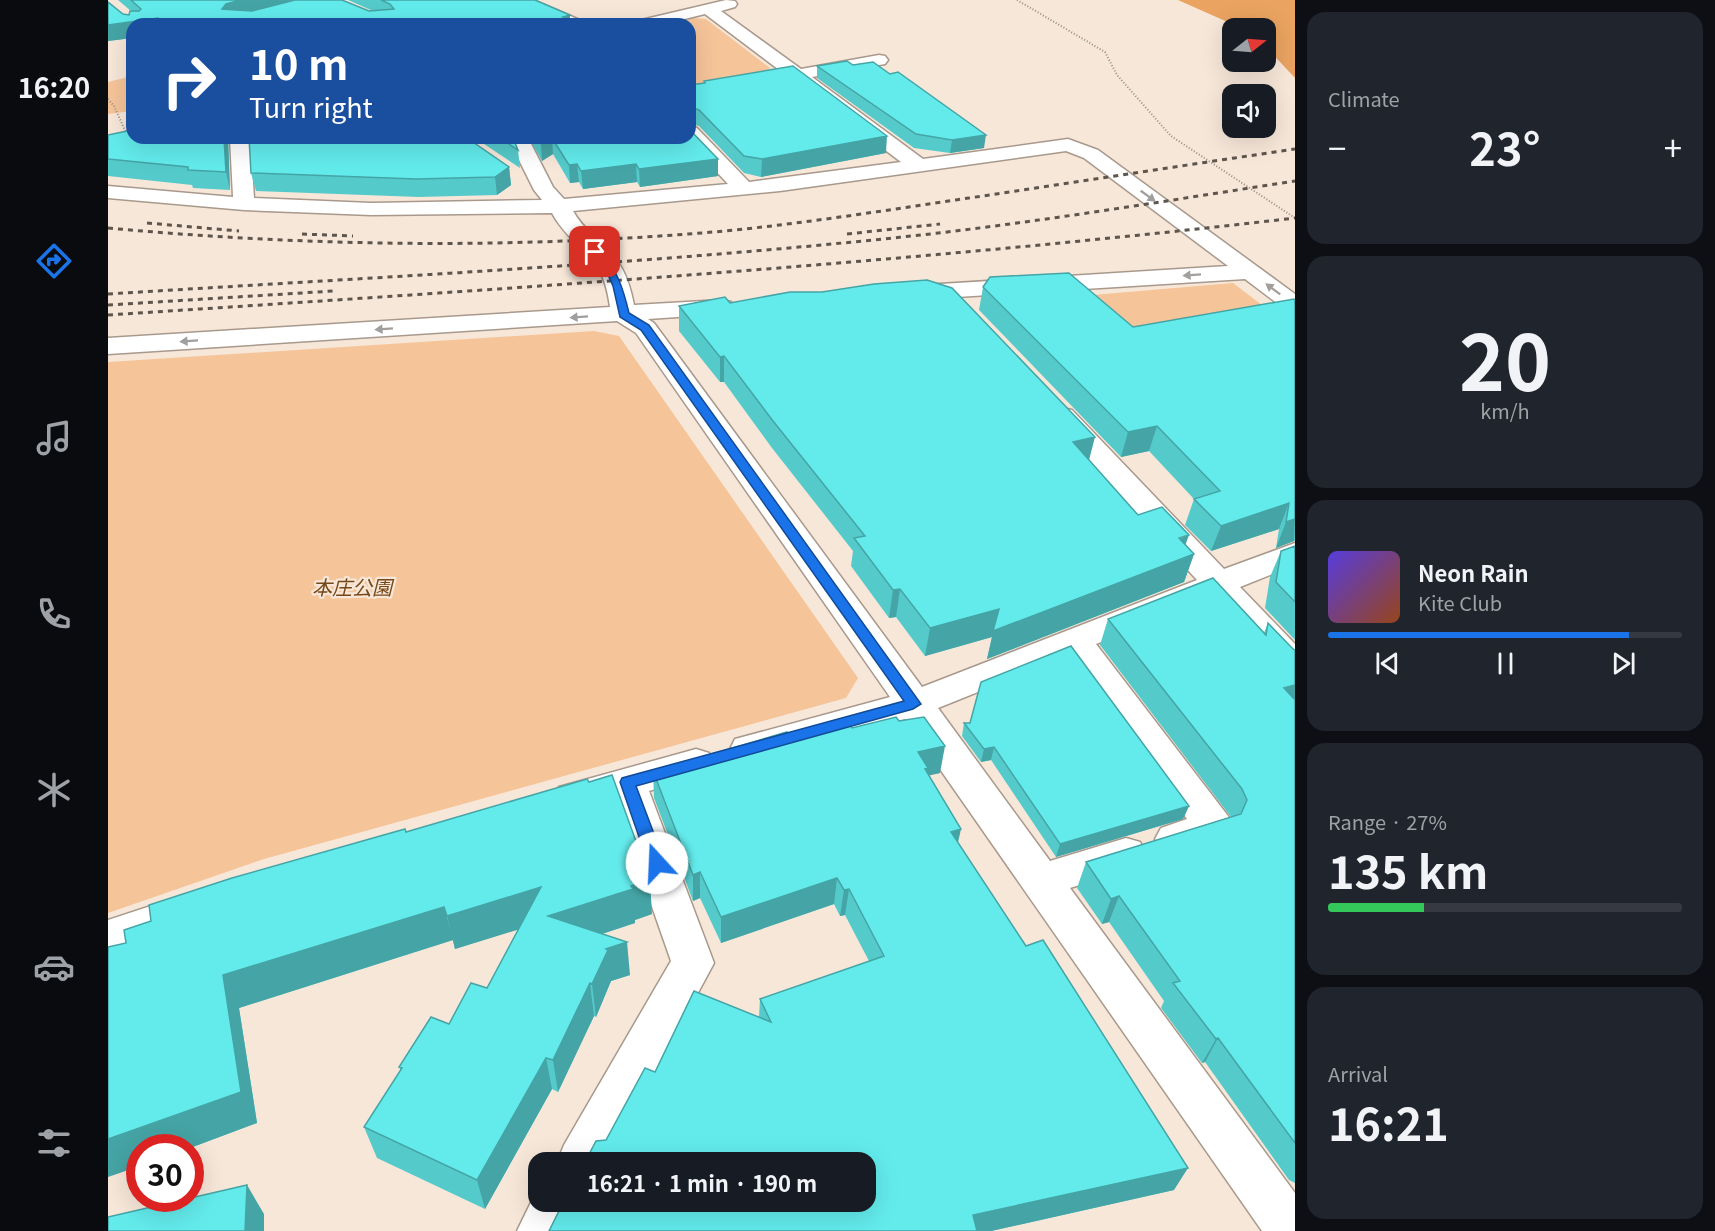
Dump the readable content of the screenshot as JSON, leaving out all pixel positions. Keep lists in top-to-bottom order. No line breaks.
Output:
{"parks":["本庄公園"],"north":"right","page":{"tabs":"16:20","tile":["Climate",["20","km/h"],["Range · 27%","135 km"],["Arrival","16:21"]],"turn":["10 m","Turn right"],"heat":["−","23°","+"],"song":["Neon Rain","Kite Club"],"limit":"30","trip":"16:21 · 1 min · 190 m"}}
